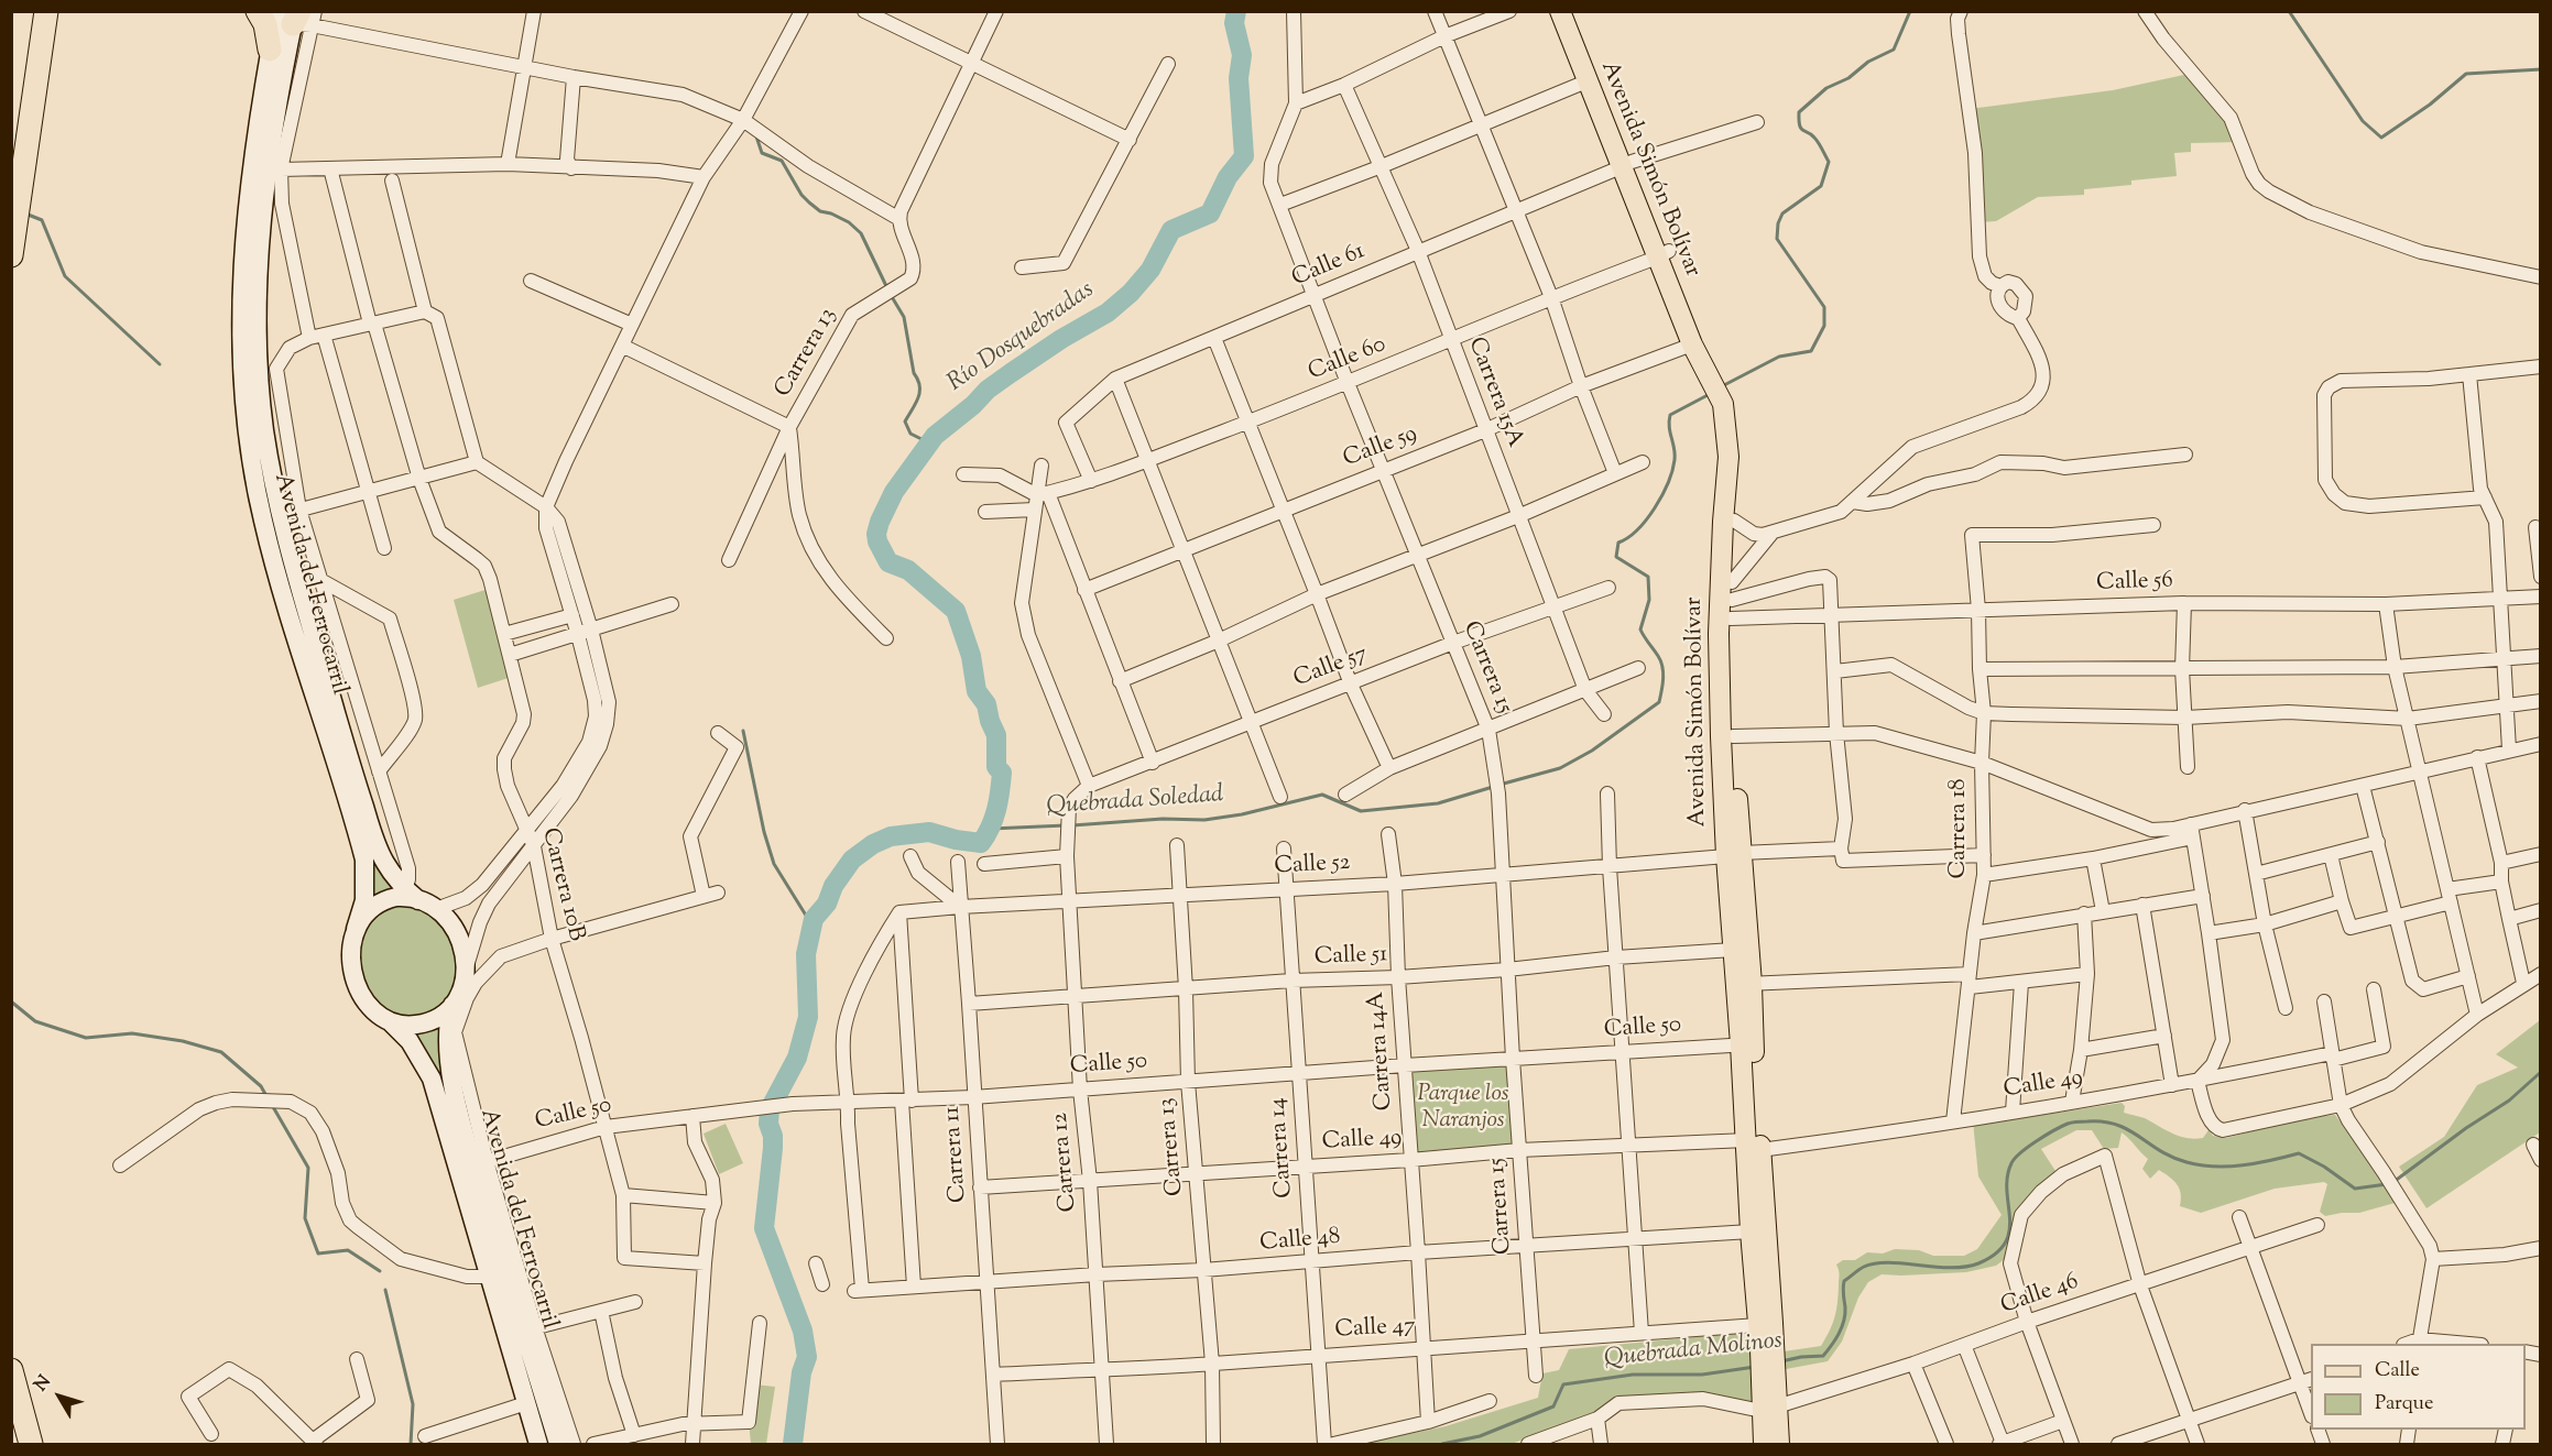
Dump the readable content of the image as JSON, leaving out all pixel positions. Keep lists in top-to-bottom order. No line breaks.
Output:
{"streets":{"main road":["Avenida Simón Bolívar","Avenida del Ferrocarril"],"street":["Calle 61","Carrera 13","Calle 60","Carrera 15A","Calle 59","Calle 56","Calle 57","Carrera 15","Carrera 18","Calle 52","Carrera 10B","Calle 51","Calle 50","Carrera 14A","Calle 49","Carrera 14","Carrera 11","Carrera 12","Calle 48","Calle 46","Calle 47"]},"crossings":[["Avenida Simón Bolívar","Calle 61"],["Avenida Simón Bolívar","Calle 60"],["Avenida Simón Bolívar","Calle 59"],["Avenida Simón Bolívar","Calle 56"],["Avenida Simón Bolívar","Calle 52"],["Avenida Simón Bolívar","Calle 51"],["Avenida Simón Bolívar","Calle 50"],["Avenida Simón Bolívar","Calle 49"],["Avenida Simón Bolívar","Calle 48"],["Avenida Simón Bolívar","Calle 46"],["Avenida Simón Bolívar","Calle 47"],["Calle 61","Calle 60"],["Calle 61","Carrera 15A"],["Calle 61","Carrera 15"],["Carrera 13","Calle 52"],["Carrera 13","Calle 51"],["Carrera 13","Calle 50"],["Carrera 13","Calle 49"],["Carrera 13","Calle 48"],["Carrera 13","Calle 47"],["Calle 60","Carrera 15A"],["Calle 60","Carrera 15"],["Carrera 15A","Calle 59"],["Carrera 15A","Calle 57"],["Calle 59","Carrera 15"],["Calle 56","Carrera 18"],["Avenida del Ferrocarril","Calle 50"],["Calle 57","Carrera 15"],["Calle 57","Carrera 12"],["Carrera 15","Calle 52"],["Carrera 15","Calle 51"],["Carrera 15","Calle 50"],["Carrera 15","Calle 49"],["Carrera 15","Calle 48"],["Carrera 15","Calle 47"],["Carrera 18","Calle 52"],["Carrera 18","Calle 49"],["Calle 52","Carrera 14A"],["Calle 52","Carrera 14"],["Calle 52","Carrera 11"],["Calle 52","Carrera 12"],["Carrera 10B","Calle 50"],["Calle 51","Carrera 14A"],["Calle 51","Carrera 14"],["Calle 51","Carrera 11"],["Calle 51","Carrera 12"],["Calle 50","Carrera 14A"],["Calle 50","Carrera 14"],["Calle 50","Carrera 11"],["Calle 50","Carrera 12"],["Calle 50","Calle 48"],["Carrera 14A","Calle 49"],["Carrera 14A","Calle 48"],["Carrera 14A","Calle 47"],["Calle 49","Carrera 14"],["Calle 49","Carrera 11"],["Calle 49","Carrera 12"],["Carrera 14","Calle 48"],["Carrera 14","Calle 47"],["Carrera 11","Calle 48"],["Carrera 11","Calle 47"],["Carrera 12","Calle 48"],["Carrera 12","Calle 47"]],"water":["Río Dosquebradas","Quebrada Soledad","Quebrada Molinos"],"parks":["Parque los Naranjos"],"legend":["Calle","Parque"],"north":"top left"}
